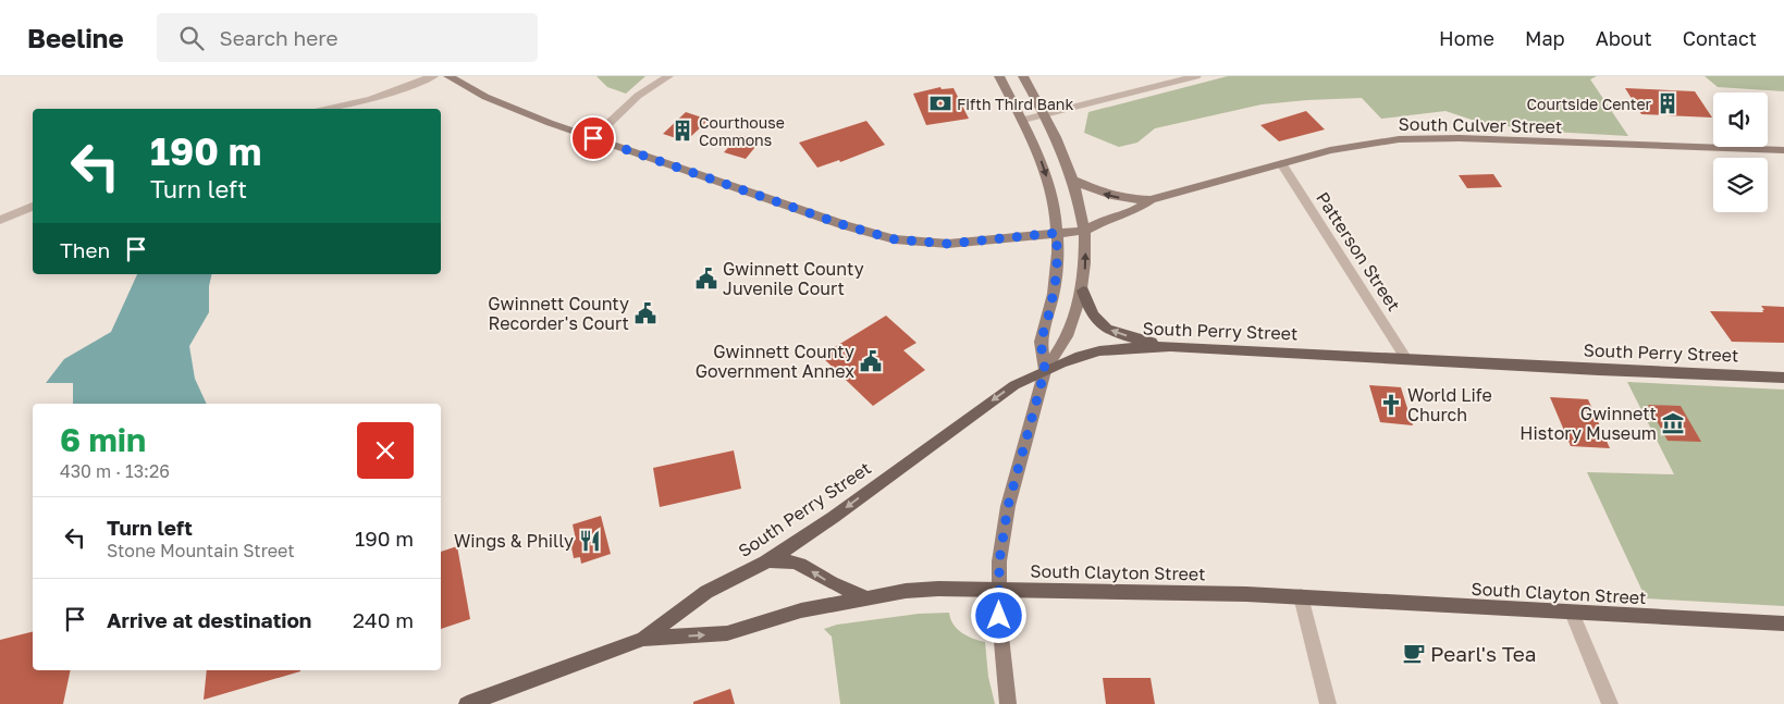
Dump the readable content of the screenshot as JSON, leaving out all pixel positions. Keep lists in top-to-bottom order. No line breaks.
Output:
{"streets":{"main road":["South Perry Street","South Clayton Street"],"street":["South Culver Street","Patterson Street"]},"crossings":[["South Culver Street","Patterson Street"],["Patterson Street","South Perry Street"],["South Perry Street","South Clayton Street"]],"places":{"bank":["Fifth Third Bank"],"building":["Courtside Center","Courthouse Commons"],"public building":["Gwinnett County Juvenile Court","Gwinnett County Recorder's Court","Gwinnett County Government Annex"],"church":["World Life Church"],"museum":["Gwinnett History Museum"],"restaurant":["Wings & Philly"],"cafe":["Pearl's Tea"]},"page":{"header":"Beeline","search":"Search here","nav":["Home","Map","About","Contact"],"turn":["190 m","Turn left"],"then":"Then","heading":["6 min","430 m · 13:26"],"list":[{"name":"Turn left","note":"Stone Mountain Street","value":"190 m"},{"name":"Arrive at destination","value":"240 m"}]}}
